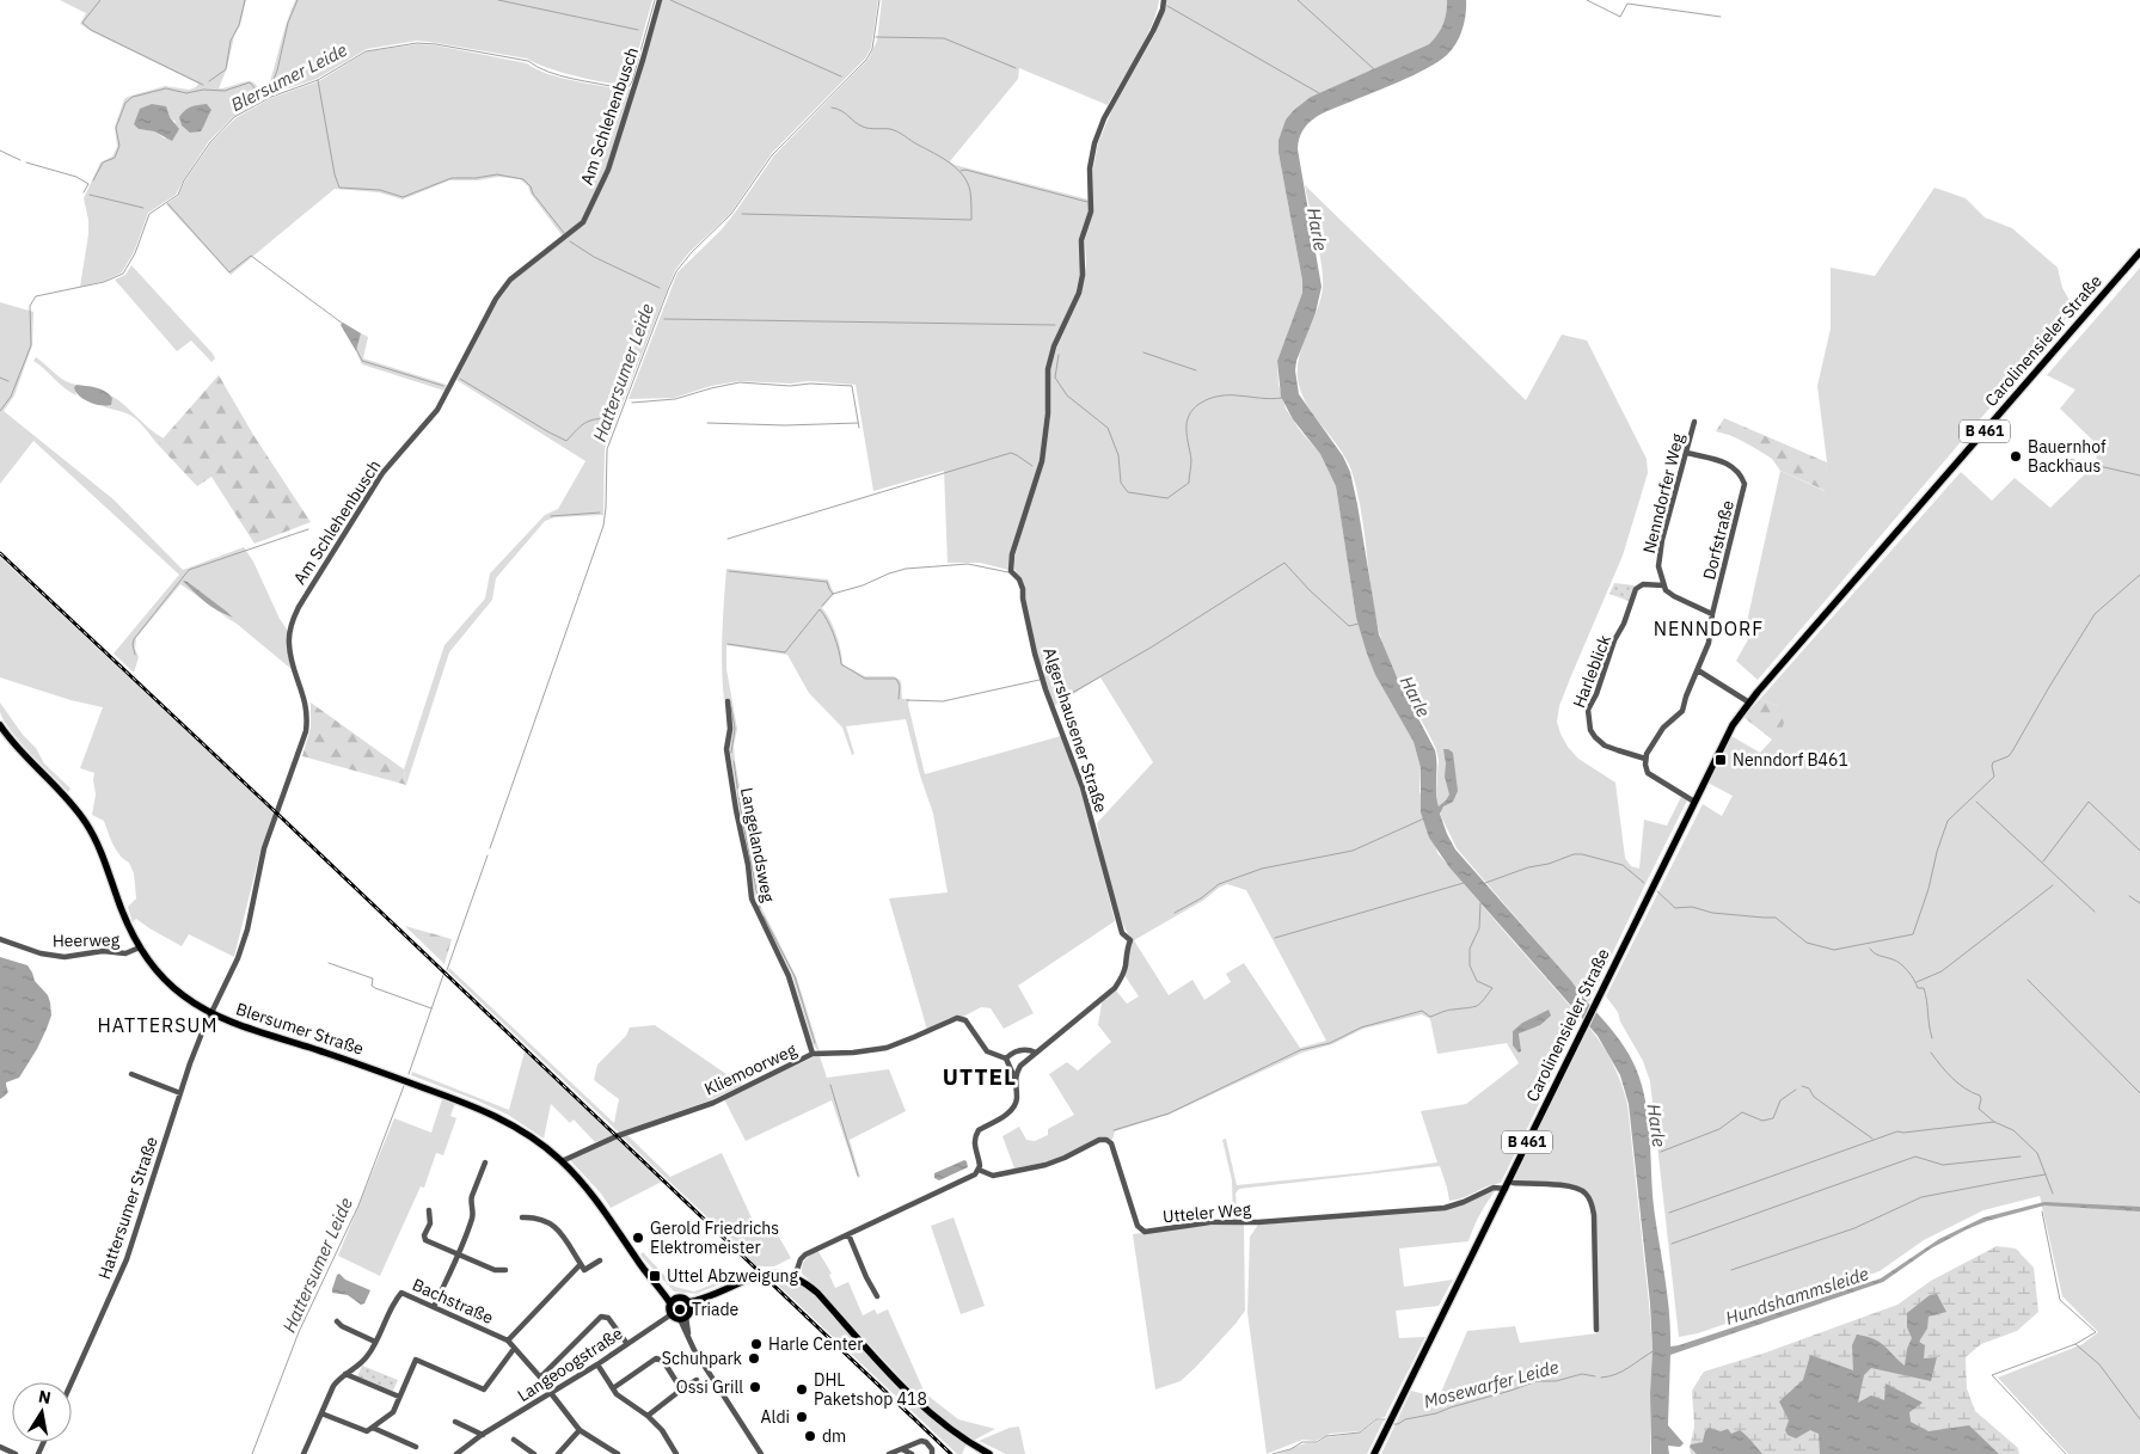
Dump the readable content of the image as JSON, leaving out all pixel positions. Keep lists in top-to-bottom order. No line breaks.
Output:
{"streets":{"main road":["Carolinensieler Straße","B 461","Blersumer Straße"],"street":["Am Schlehenbusch","Nenndorfer Weg","Dorfstraße","Harleblick","Algershausener Straße","Langelandsweg","Heerweg","Kliemoorweg","Hattersumer Straße","Utteler Weg","Bachstraße","Langeoogstraße"]},"crossings":[["Am Schlehenbusch","Blersumer Straße"],["Am Schlehenbusch","Hattersumer Straße"],["Carolinensieler Straße","B 461"],["Carolinensieler Straße","Utteler Weg"],["Nenndorfer Weg","Dorfstraße"],["Nenndorfer Weg","Harleblick"],["Dorfstraße","Harleblick"],["Algershausener Straße","Utteler Weg"],["Langelandsweg","Kliemoorweg"],["Heerweg","Blersumer Straße"],["Blersumer Straße","Kliemoorweg"],["Blersumer Straße","Hattersumer Straße"],["Bachstraße","Langeoogstraße"]],"districts":["NENNDORF","HATTERSUM","UTTEL"],"water":["Blersumer Leide","Harle","Hattersumer Leide","Hundshammsleide","Mosewarfer Leide"],"places":{"other":["Bauernhof Backhaus","Gerold Friedrichs Elektromeister","Triade","Harle Center","Schuhpark","Ossi Grill","DHL Paketshop 418","Aldi","dm"],"transit":["Nenndorf B461","Uttel Abzweigung"]},"north":"top"}
